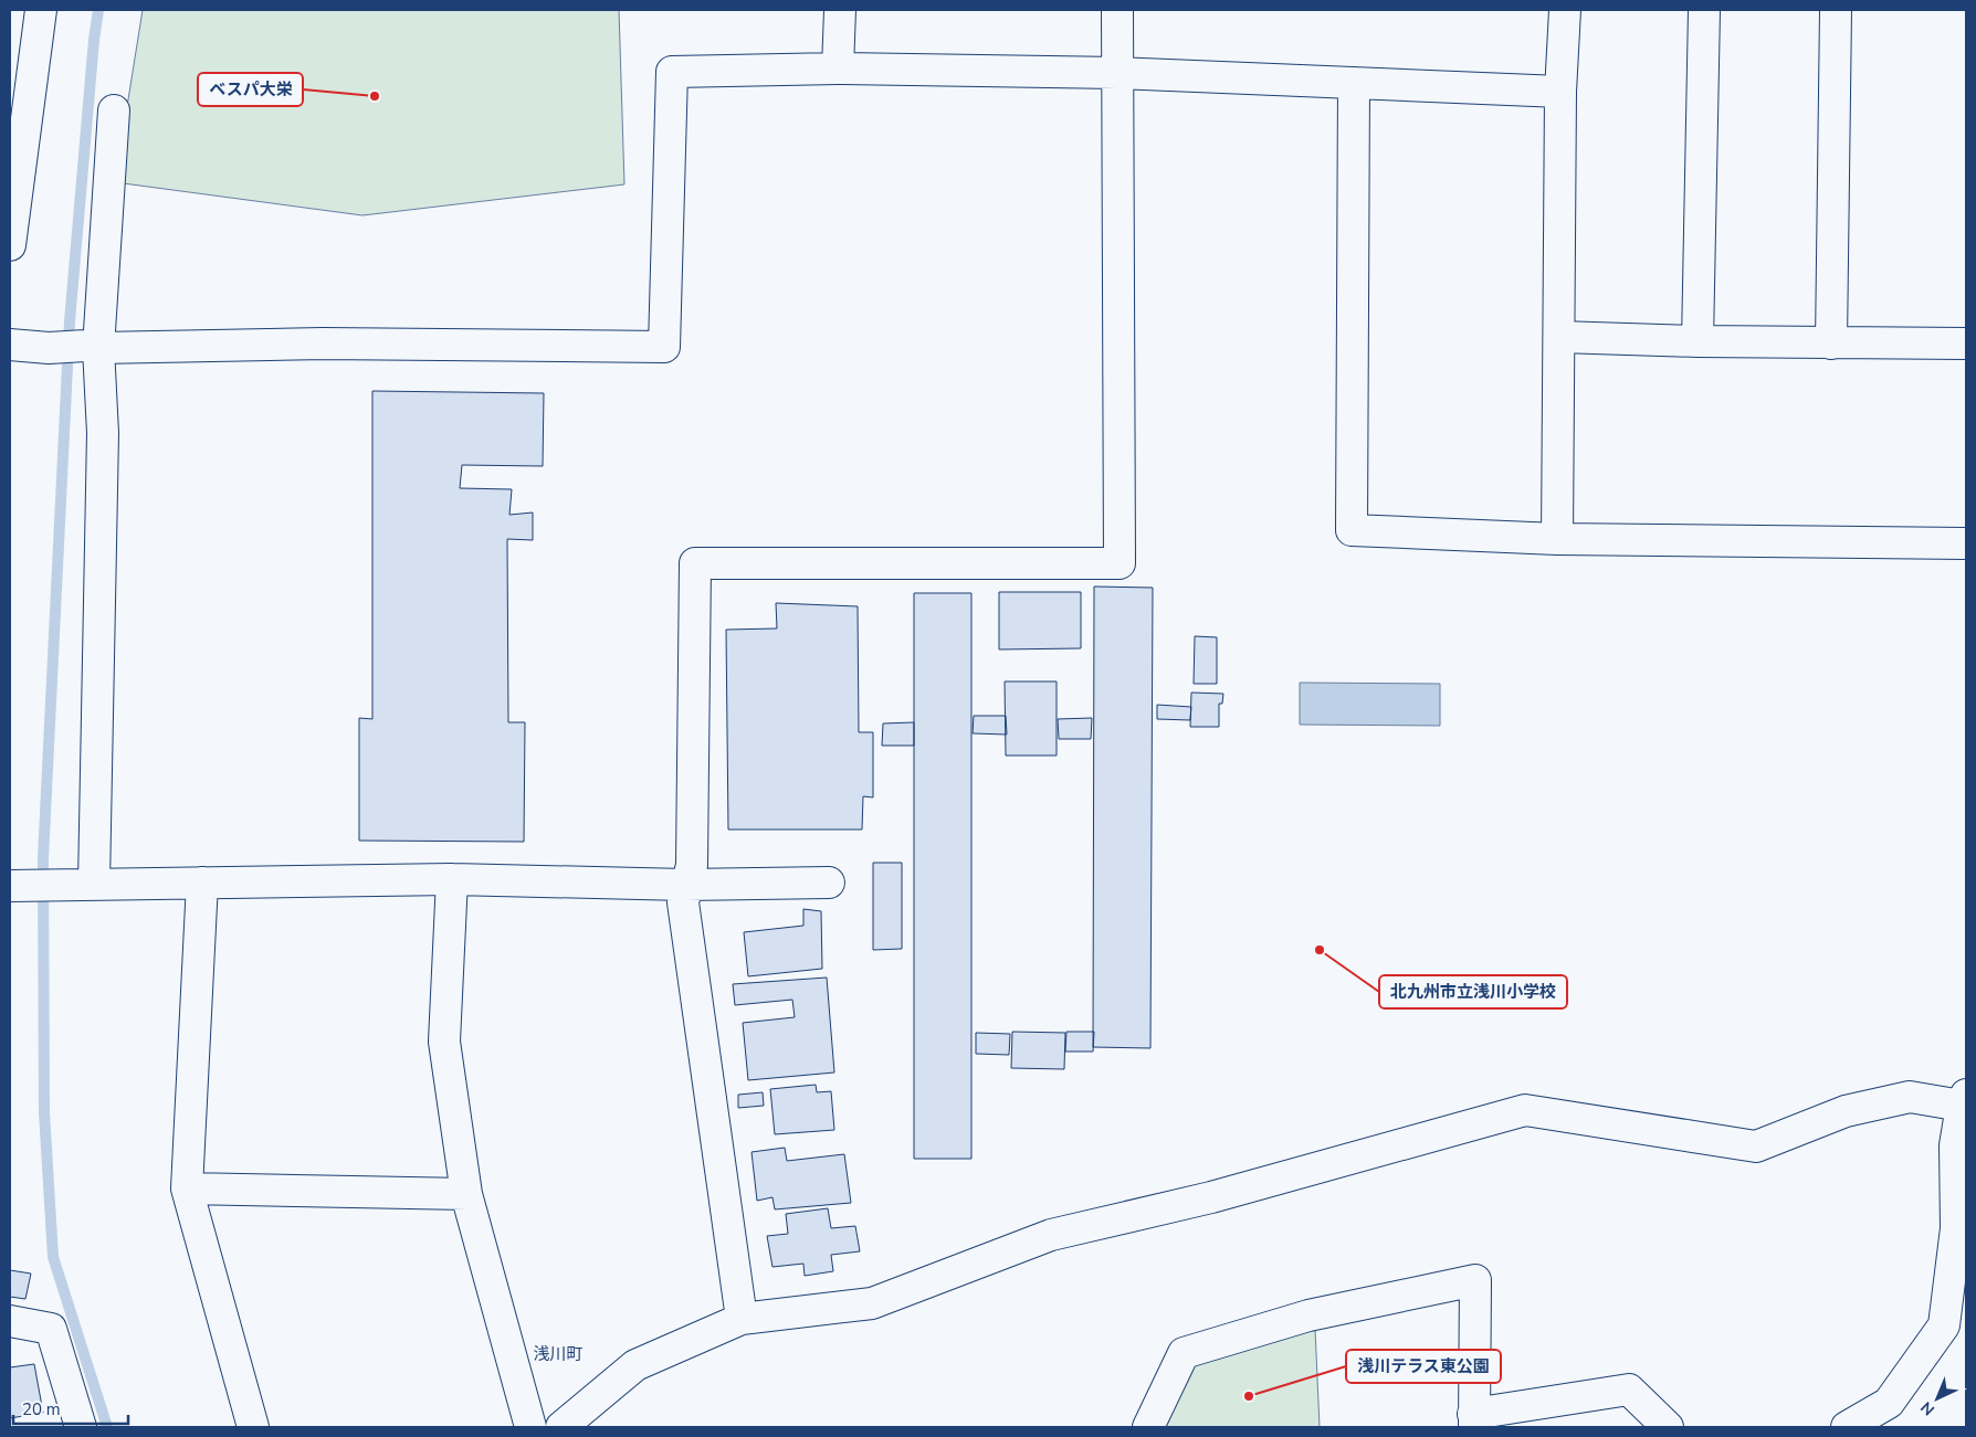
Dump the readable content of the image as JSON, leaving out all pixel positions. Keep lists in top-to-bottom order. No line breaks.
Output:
{"districts":["浅川町"],"places":["ベスパ大栄","北九州市立浅川小学校","浅川テラス東公園"],"scale_bar":"20 m","north":"bottom left"}
